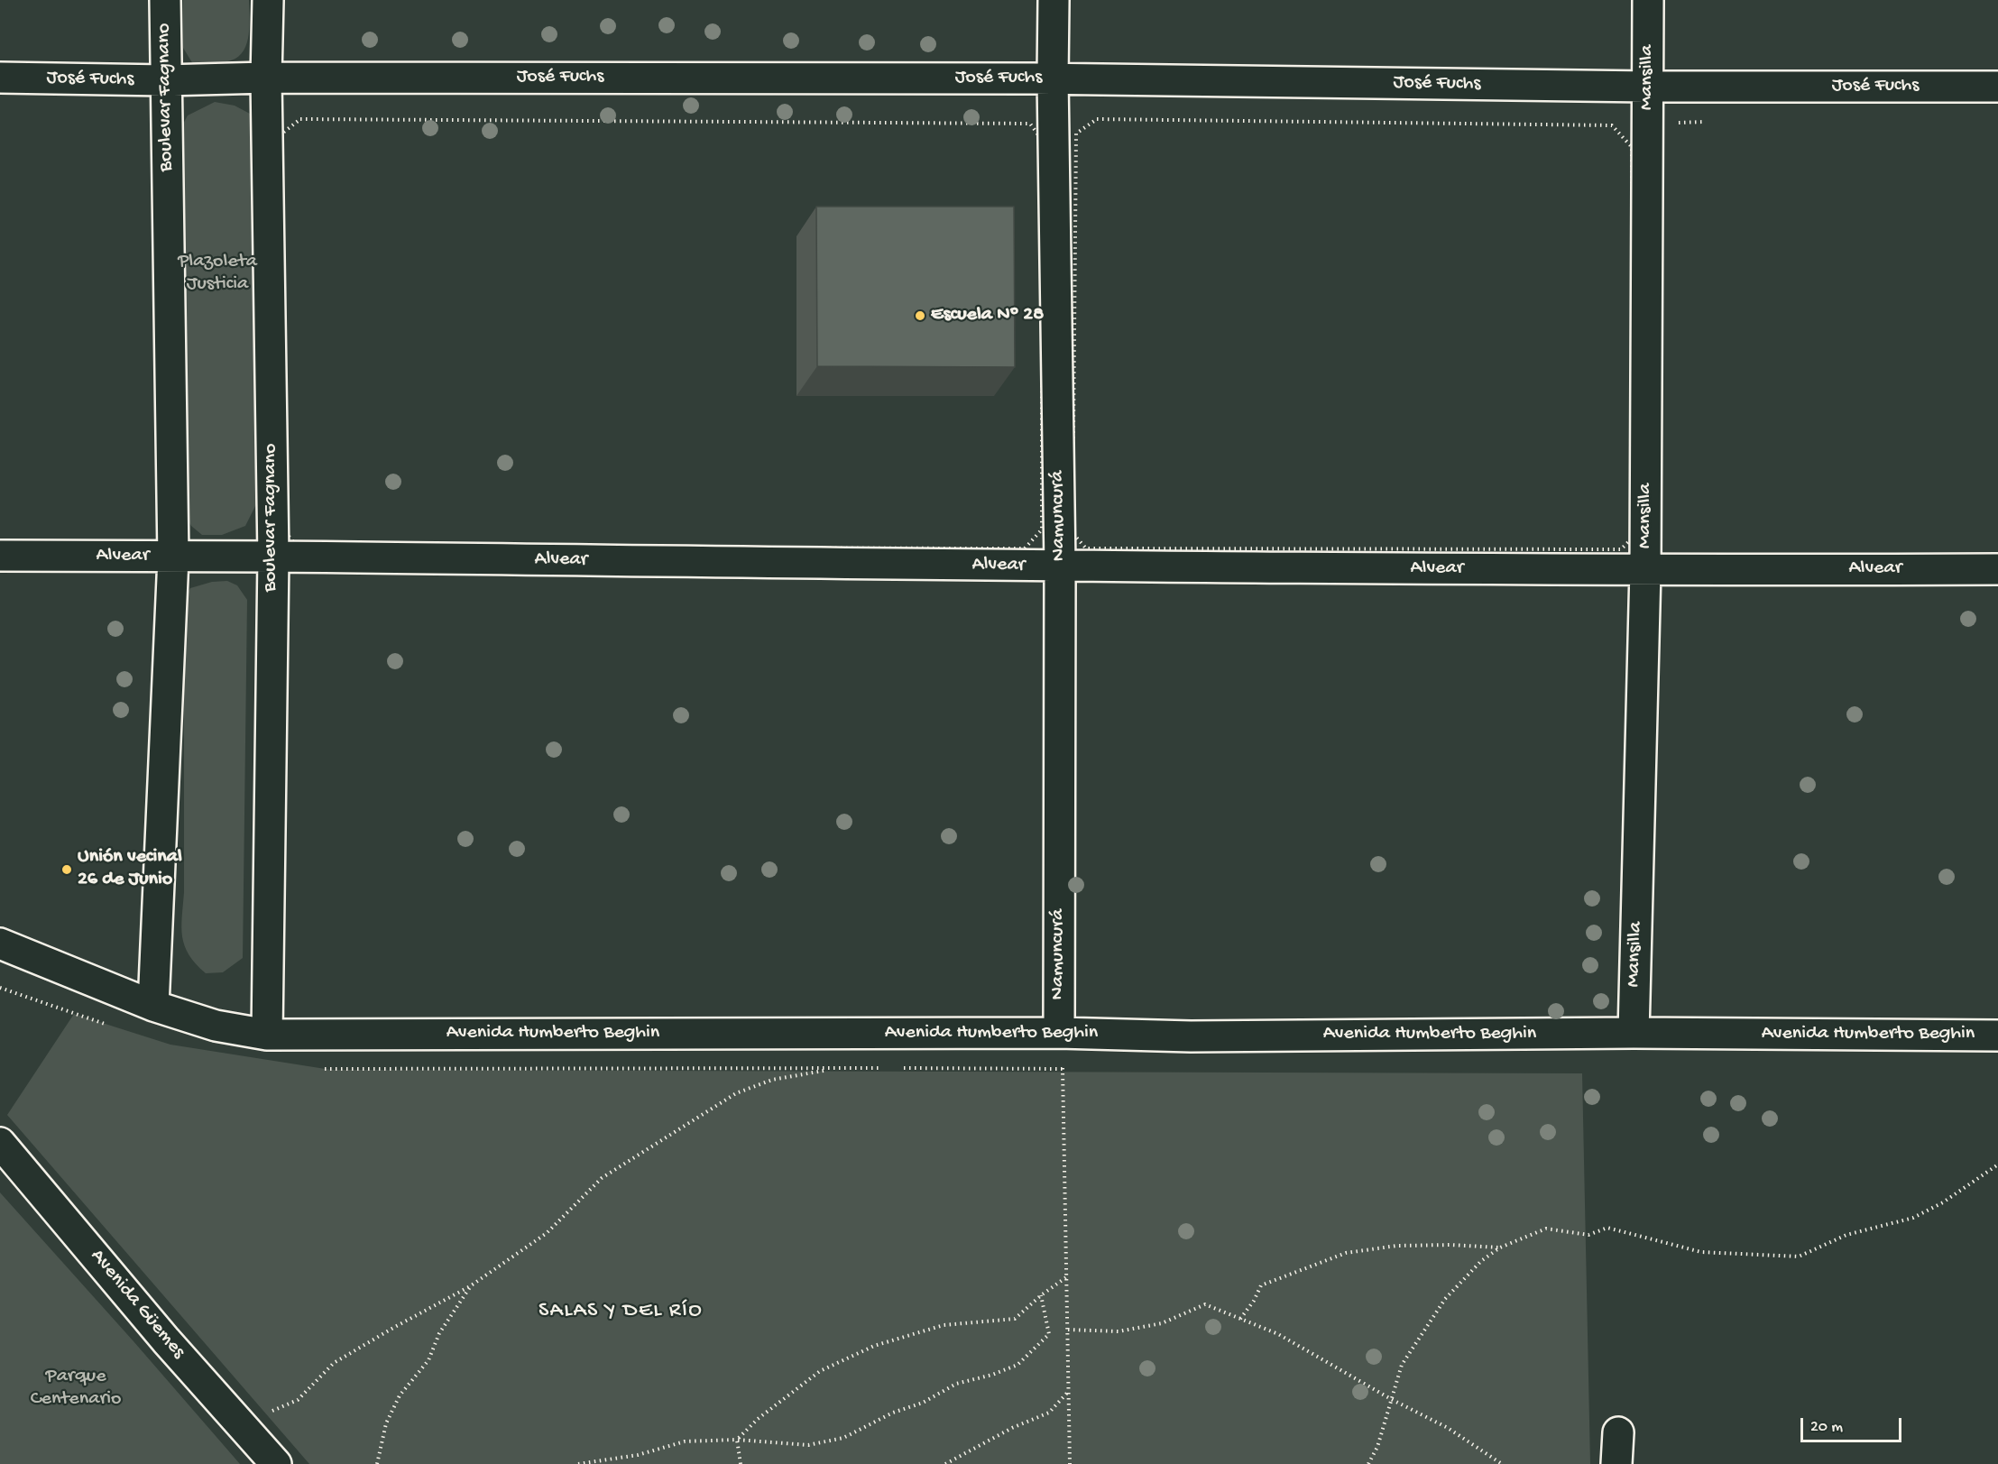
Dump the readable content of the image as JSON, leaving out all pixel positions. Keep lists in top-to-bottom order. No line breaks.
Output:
{"streets":{"street":["José Fuchs","Mansilla","Boulevar Fagnano","Namuncurá","Alvear","Avenida Humberto Beghin","Avenida Güemes"]},"crossings":[["José Fuchs","Mansilla"],["José Fuchs","Boulevar Fagnano"],["José Fuchs","Namuncurá"],["Mansilla","Alvear"],["Mansilla","Avenida Humberto Beghin"],["Boulevar Fagnano","Alvear"],["Boulevar Fagnano","Avenida Humberto Beghin"],["Namuncurá","Alvear"],["Namuncurá","Avenida Humberto Beghin"]],"districts":["SALAS Y DEL RÍO"],"parks":["Plazoleta Justicia","Parque Centenario"],"places":["Escuela Nº 28","Unión vecinal 26 de Junio"],"scale_bar":"20 m"}
